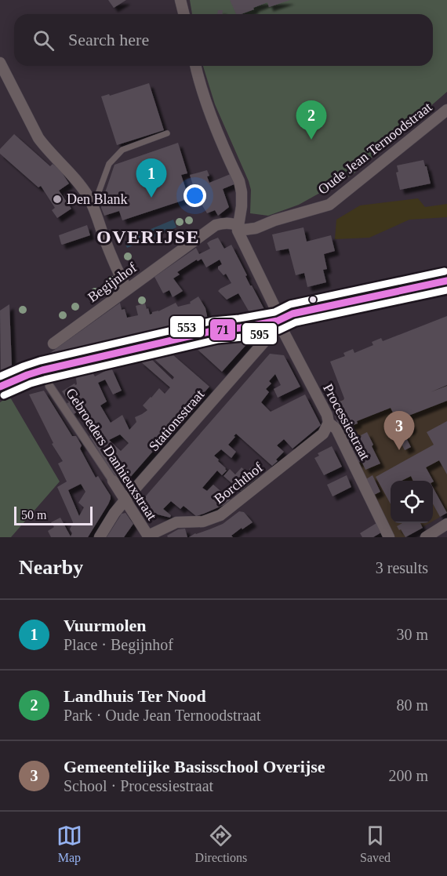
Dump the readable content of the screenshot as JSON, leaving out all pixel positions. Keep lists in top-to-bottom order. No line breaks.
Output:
{"streets":{"street":["Oude Jean Ternoodstraat","Begijnhof","Stationsstraat","Processiestraat","Gebroeders Danhieuxstraat","Borchthof"]},"crossings":[["Oude Jean Ternoodstraat","Begijnhof"],["Oude Jean Ternoodstraat","Processiestraat"],["Begijnhof","Processiestraat"],["Stationsstraat","Processiestraat"],["Stationsstraat","Gebroeders Danhieuxstraat"],["Processiestraat","Borchthof"],["Gebroeders Danhieuxstraat","Borchthof"]],"districts":["OVERIJSE"],"places":["Den Blank"],"lines":["transit line 553","transit line 71","transit line 595"],"scale_bar":"50 m","page":{"search":"Search here","pins":["2","1","3"],"scale":"50 m","heading":["Nearby","3 results"],"list":[{"mark":"1","name":"Vuurmolen","note":"Place · Begijnhof","value":"30 m"},{"mark":"2","name":"Landhuis Ter Nood","note":"Park · Oude Jean Ternoodstraat","value":"80 m"},{"mark":"3","name":"Gemeentelijke Basisschool Overijse","note":"School · Processiestraat","value":"200 m"}],"nav":["Map","Directions","Saved"]}}
